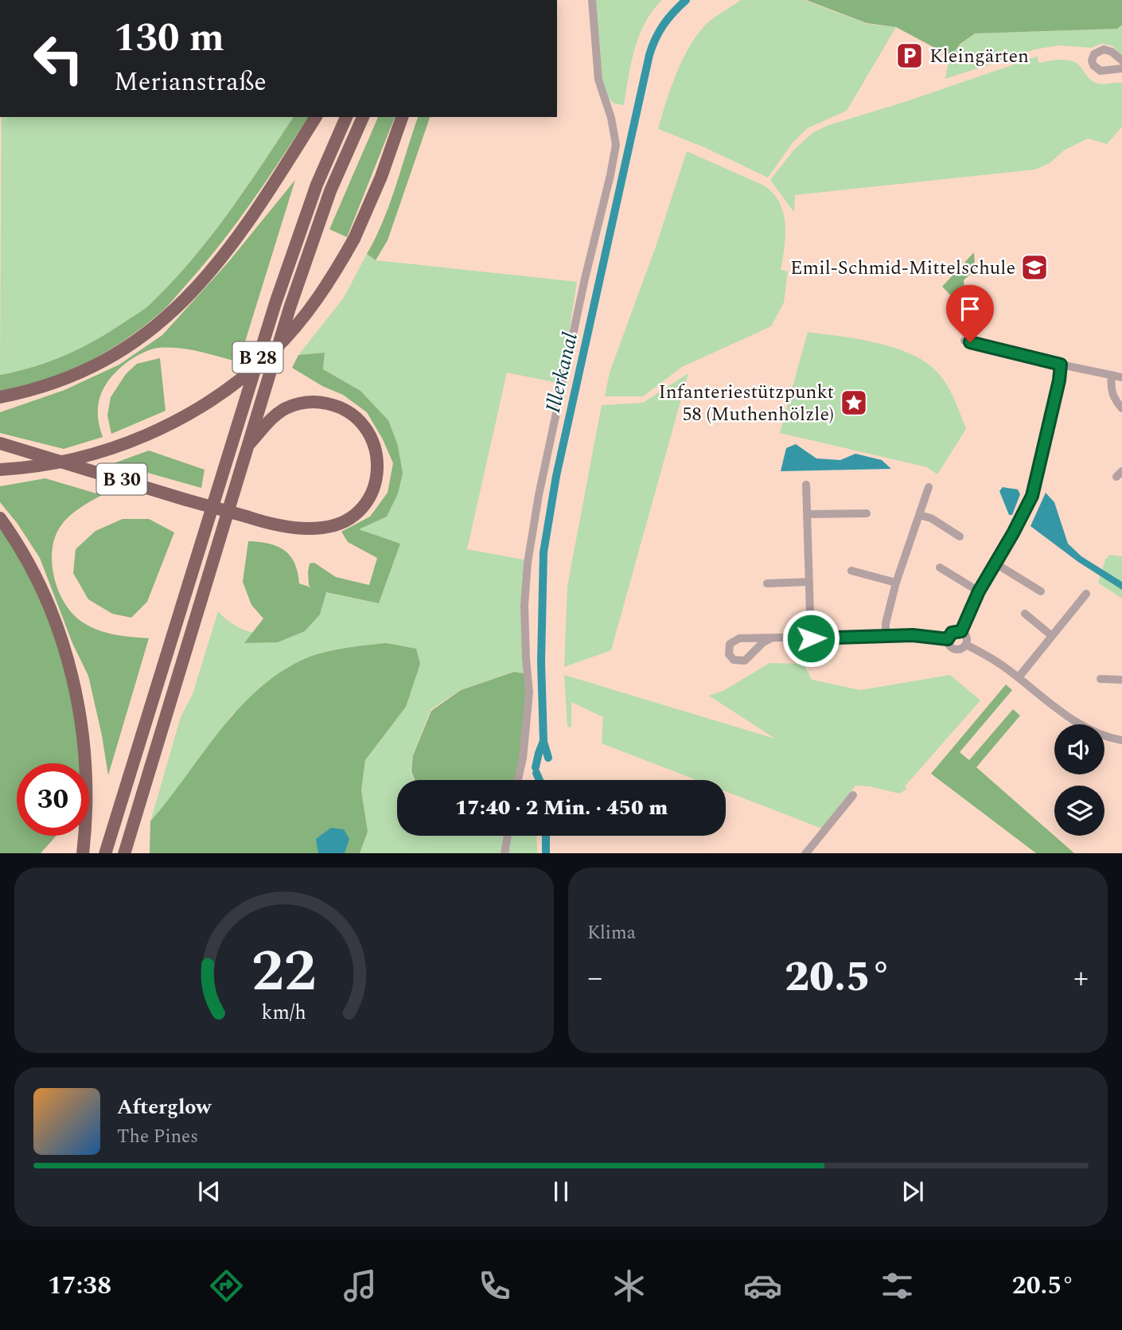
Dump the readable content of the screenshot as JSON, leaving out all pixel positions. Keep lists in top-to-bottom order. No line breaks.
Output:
{"streets":{"highway":["B 28","B 30"]},"crossings":[["B 28","B 30"]],"water":["Illerkanal"],"places":{"parking":["Kleingärten"],"school or university":["Emil-Schmid-Mittelschule"],"place":["Infanteriestützpunkt 58 (Muthenhölzle)"]},"page":{"turn":["130 m","Merianstraße"],"limit":"30","trip":"17:40 · 2 Min. · 450 m","tile":"Klima","heat":["−","20.5°","+"],"song":["Afterglow","The Pines"],"tabs":["17:38","20.5°"],"gauge":["22","km/h"]}}
